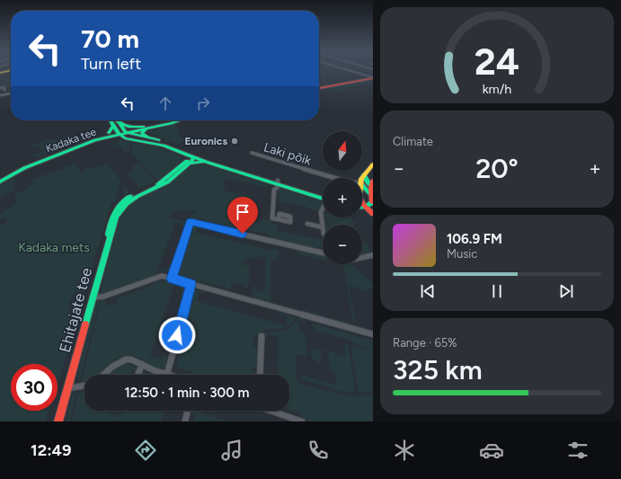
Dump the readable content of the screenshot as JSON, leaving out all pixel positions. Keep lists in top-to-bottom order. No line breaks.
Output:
{"streets":{"main road":["Kadaka tee","Ehitajate tee"],"street":["Laki põik"]},"parks":["Kadaka mets"],"places":["Euronics"],"north":"top","page":{"turn":["70 m","Turn left"],"tile":["Climate",["Range · 65%","325 km"]],"map_buttons":["+","−"],"heat":["−","20°","+"],"song":["106.9 FM","Music"],"limit":"30","trip":"12:50 · 1 min · 300 m","tabs":"12:49","gauge":["24","km/h"]}}
